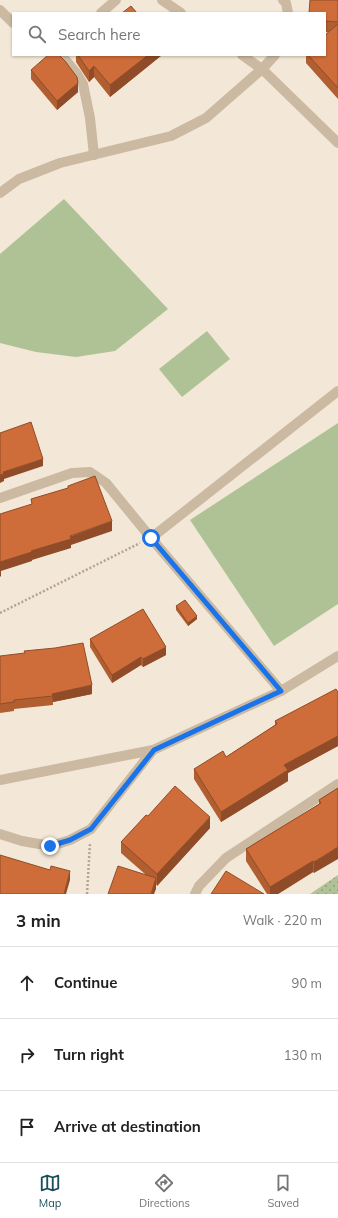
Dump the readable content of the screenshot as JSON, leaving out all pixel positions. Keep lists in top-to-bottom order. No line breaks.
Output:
{"page":{"search":"Search here","heading":["3 min","Walk · 220 m"],"list":[["Continue","90 m"],["Turn right","130 m"],"Arrive at destination"],"nav":["Map","Directions","Saved"]}}
